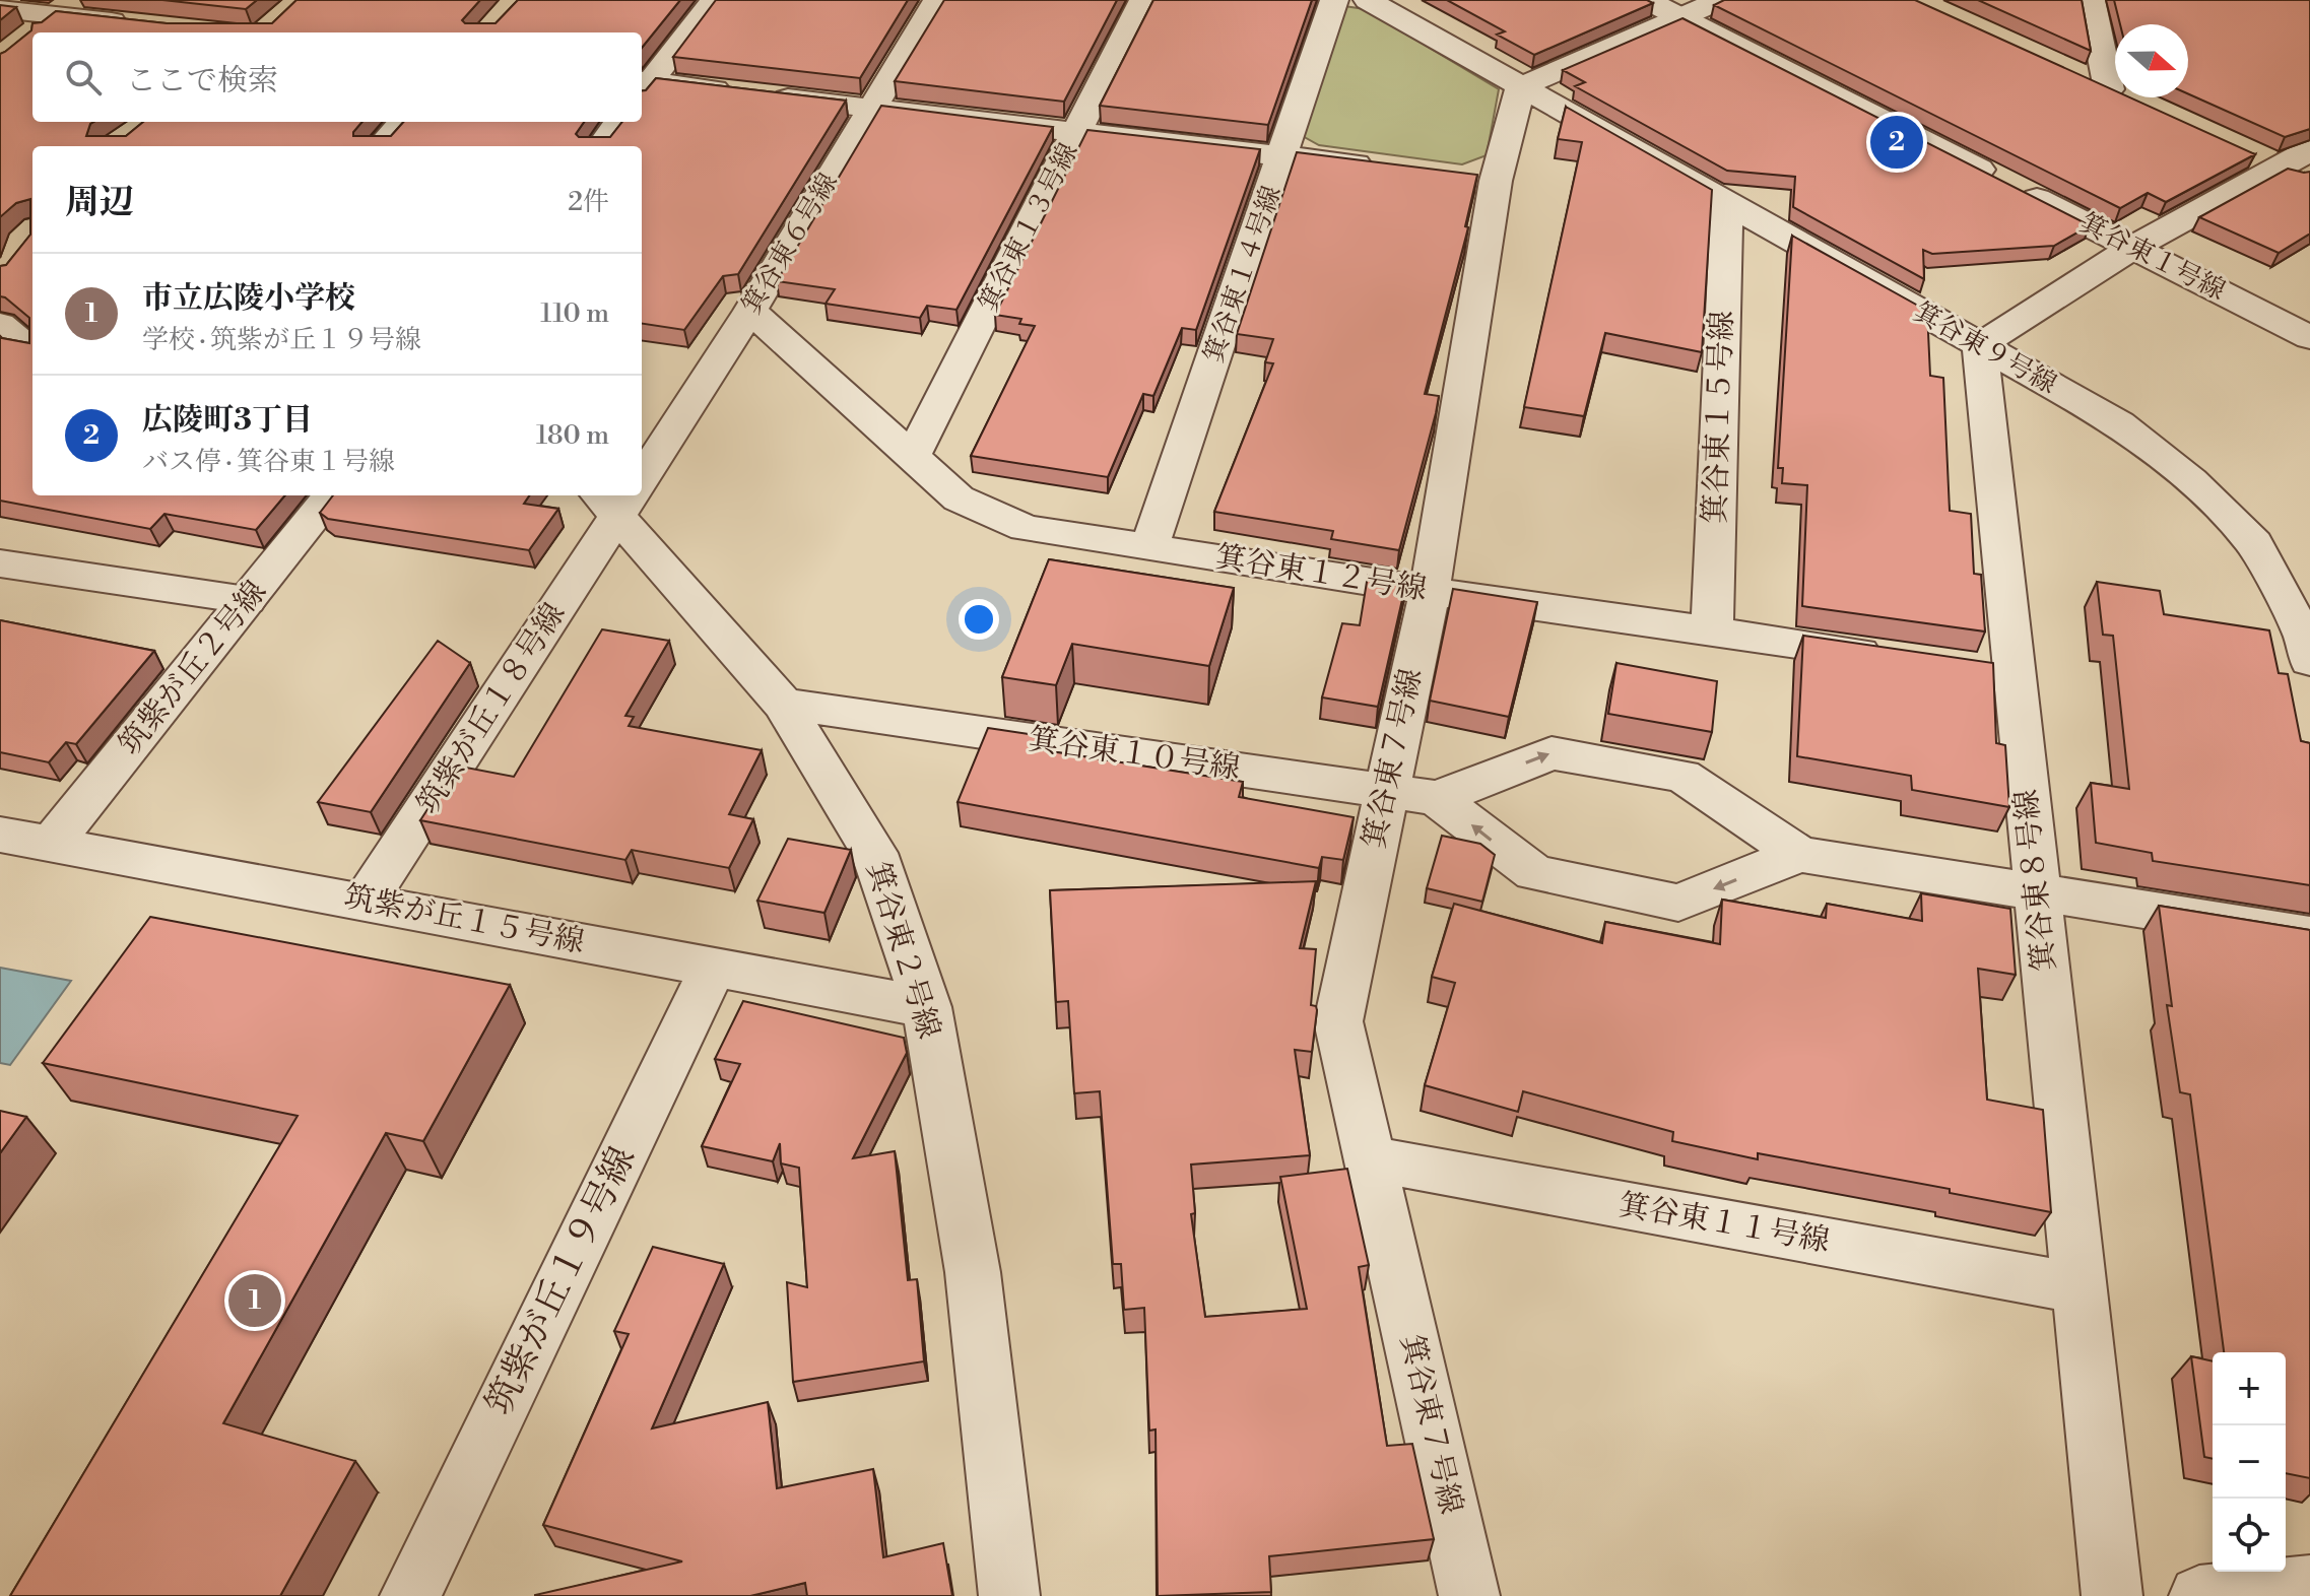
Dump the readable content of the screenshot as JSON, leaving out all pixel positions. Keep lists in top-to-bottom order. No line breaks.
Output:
{"streets":{"street":["箕谷東１３号線","箕谷東６号線","箕谷東１号線","箕谷東１４号線","箕谷東９号線","箕谷東１５号線","箕谷東１２号線","筑紫が丘２号線","筑紫が丘１８号線","箕谷東１０号線","箕谷東７号線","箕谷東８号線","筑紫が丘１５号線","箕谷東２号線","箕谷東１１号線","筑紫が丘１９号線"]},"crossings":[["箕谷東１３号線","箕谷東１２号線"],["箕谷東６号線","箕谷東１２号線"],["箕谷東１４号線","箕谷東１２号線"],["箕谷東９号線","箕谷東１５号線"],["箕谷東９号線","箕谷東７号線"],["箕谷東９号線","箕谷東８号線"],["箕谷東１５号線","箕谷東１２号線"],["箕谷東１２号線","箕谷東７号線"],["筑紫が丘２号線","筑紫が丘１５号線"],["筑紫が丘１８号線","筑紫が丘１５号線"],["筑紫が丘１８号線","箕谷東２号線"],["箕谷東１０号線","箕谷東７号線"],["箕谷東１０号線","箕谷東８号線"],["箕谷東１０号線","箕谷東２号線"],["箕谷東７号線","箕谷東１１号線"],["箕谷東８号線","箕谷東１１号線"],["筑紫が丘１５号線","箕谷東２号線"],["筑紫が丘１５号線","筑紫が丘１９号線"]],"north":"right","page":{"search":"ここで検索","pins":["2","1"],"heading":["周辺","2件"],"list":[{"mark":"1","name":"市立広陵小学校","note":"学校 · 筑紫が丘１９号線","value":"110 m"},{"mark":"2","name":"広陵町3丁目","note":"バス停 · 箕谷東１号線","value":"180 m"}],"map_buttons":["+","−"]}}
